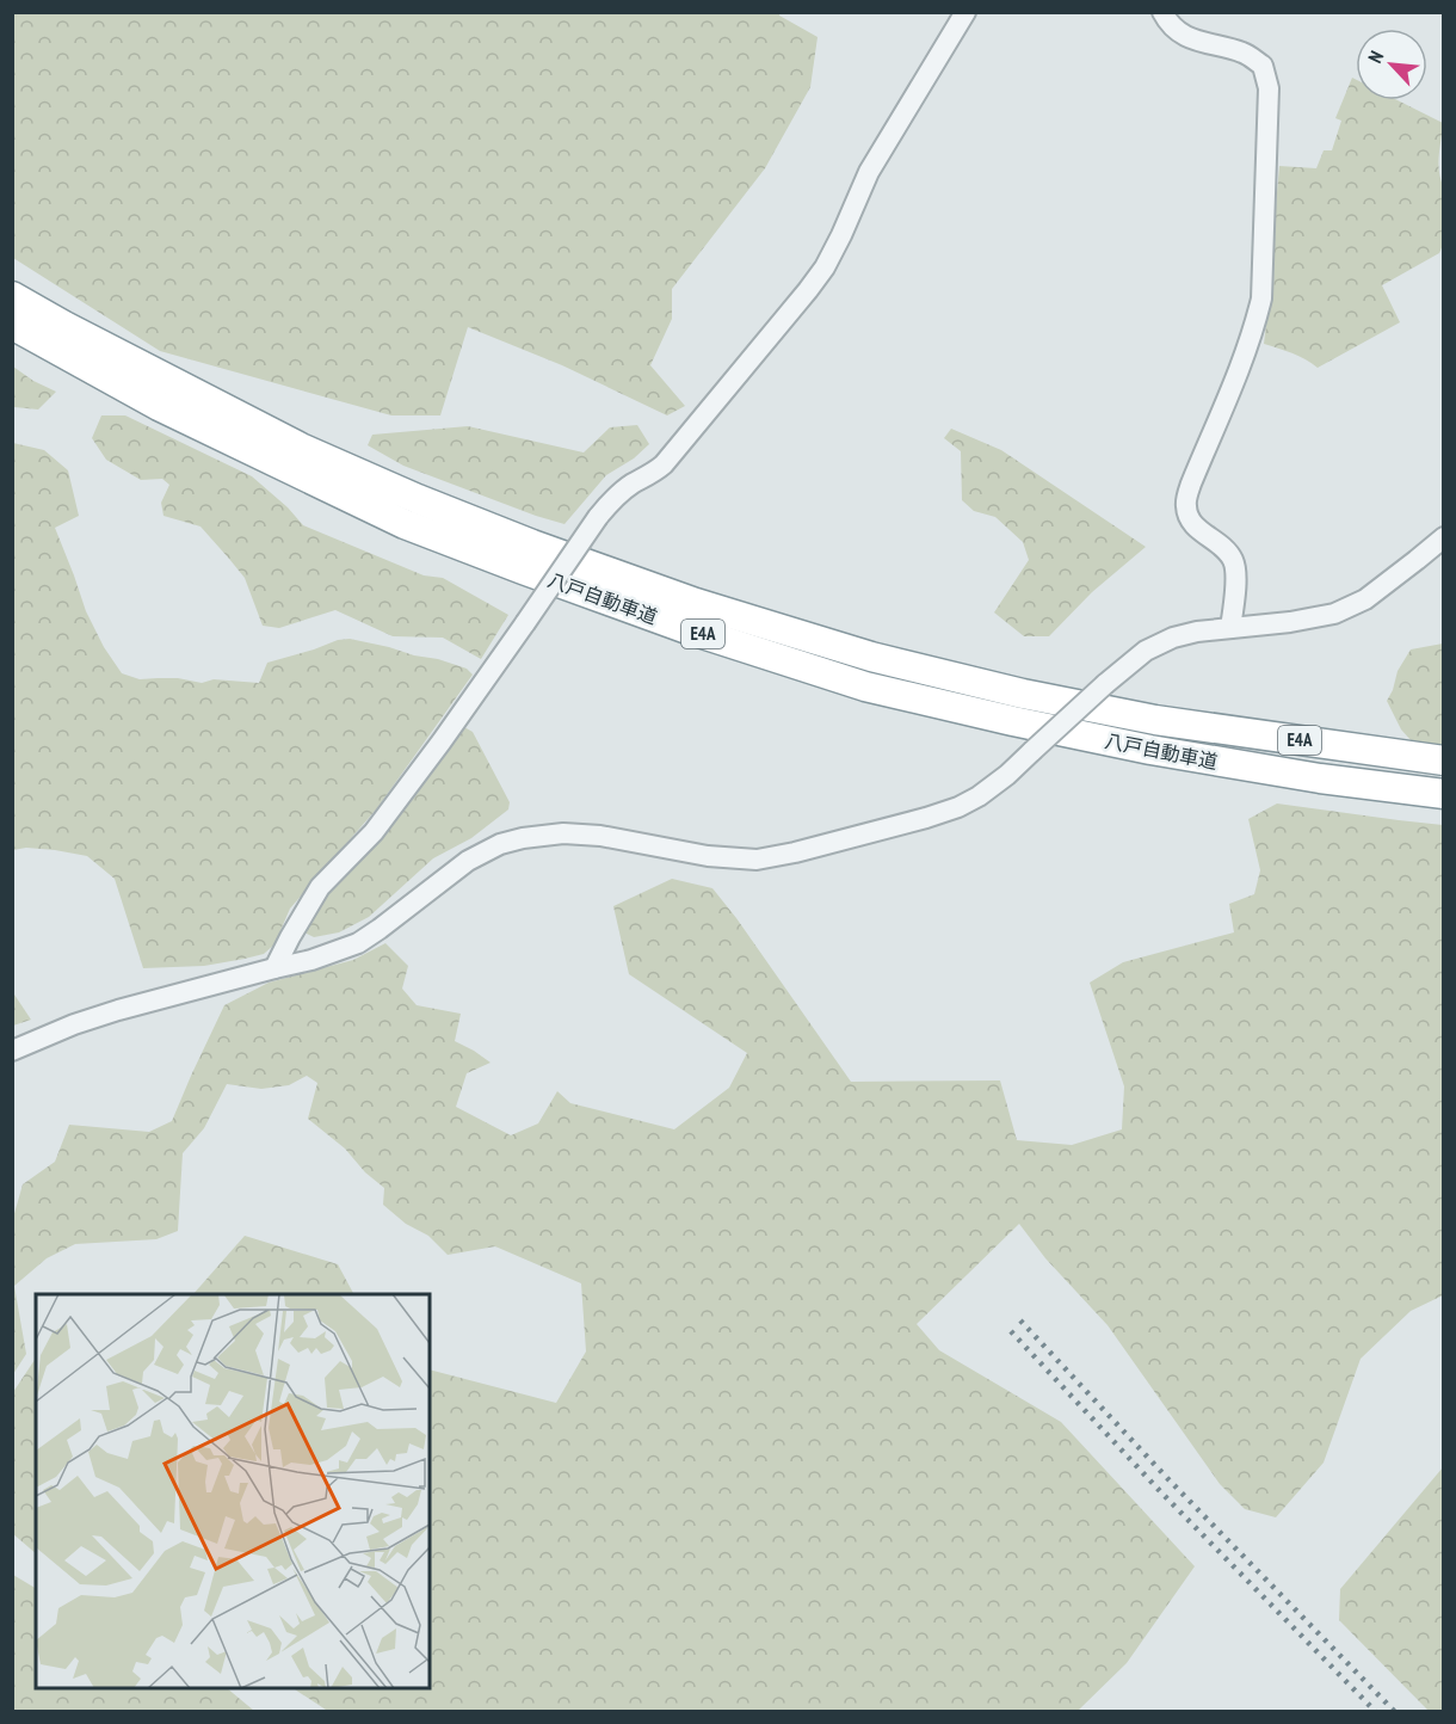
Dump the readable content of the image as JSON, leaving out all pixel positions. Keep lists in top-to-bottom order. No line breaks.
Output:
{"streets":{"highway":["八戸自動車道","E4A"]},"north":"top left"}
